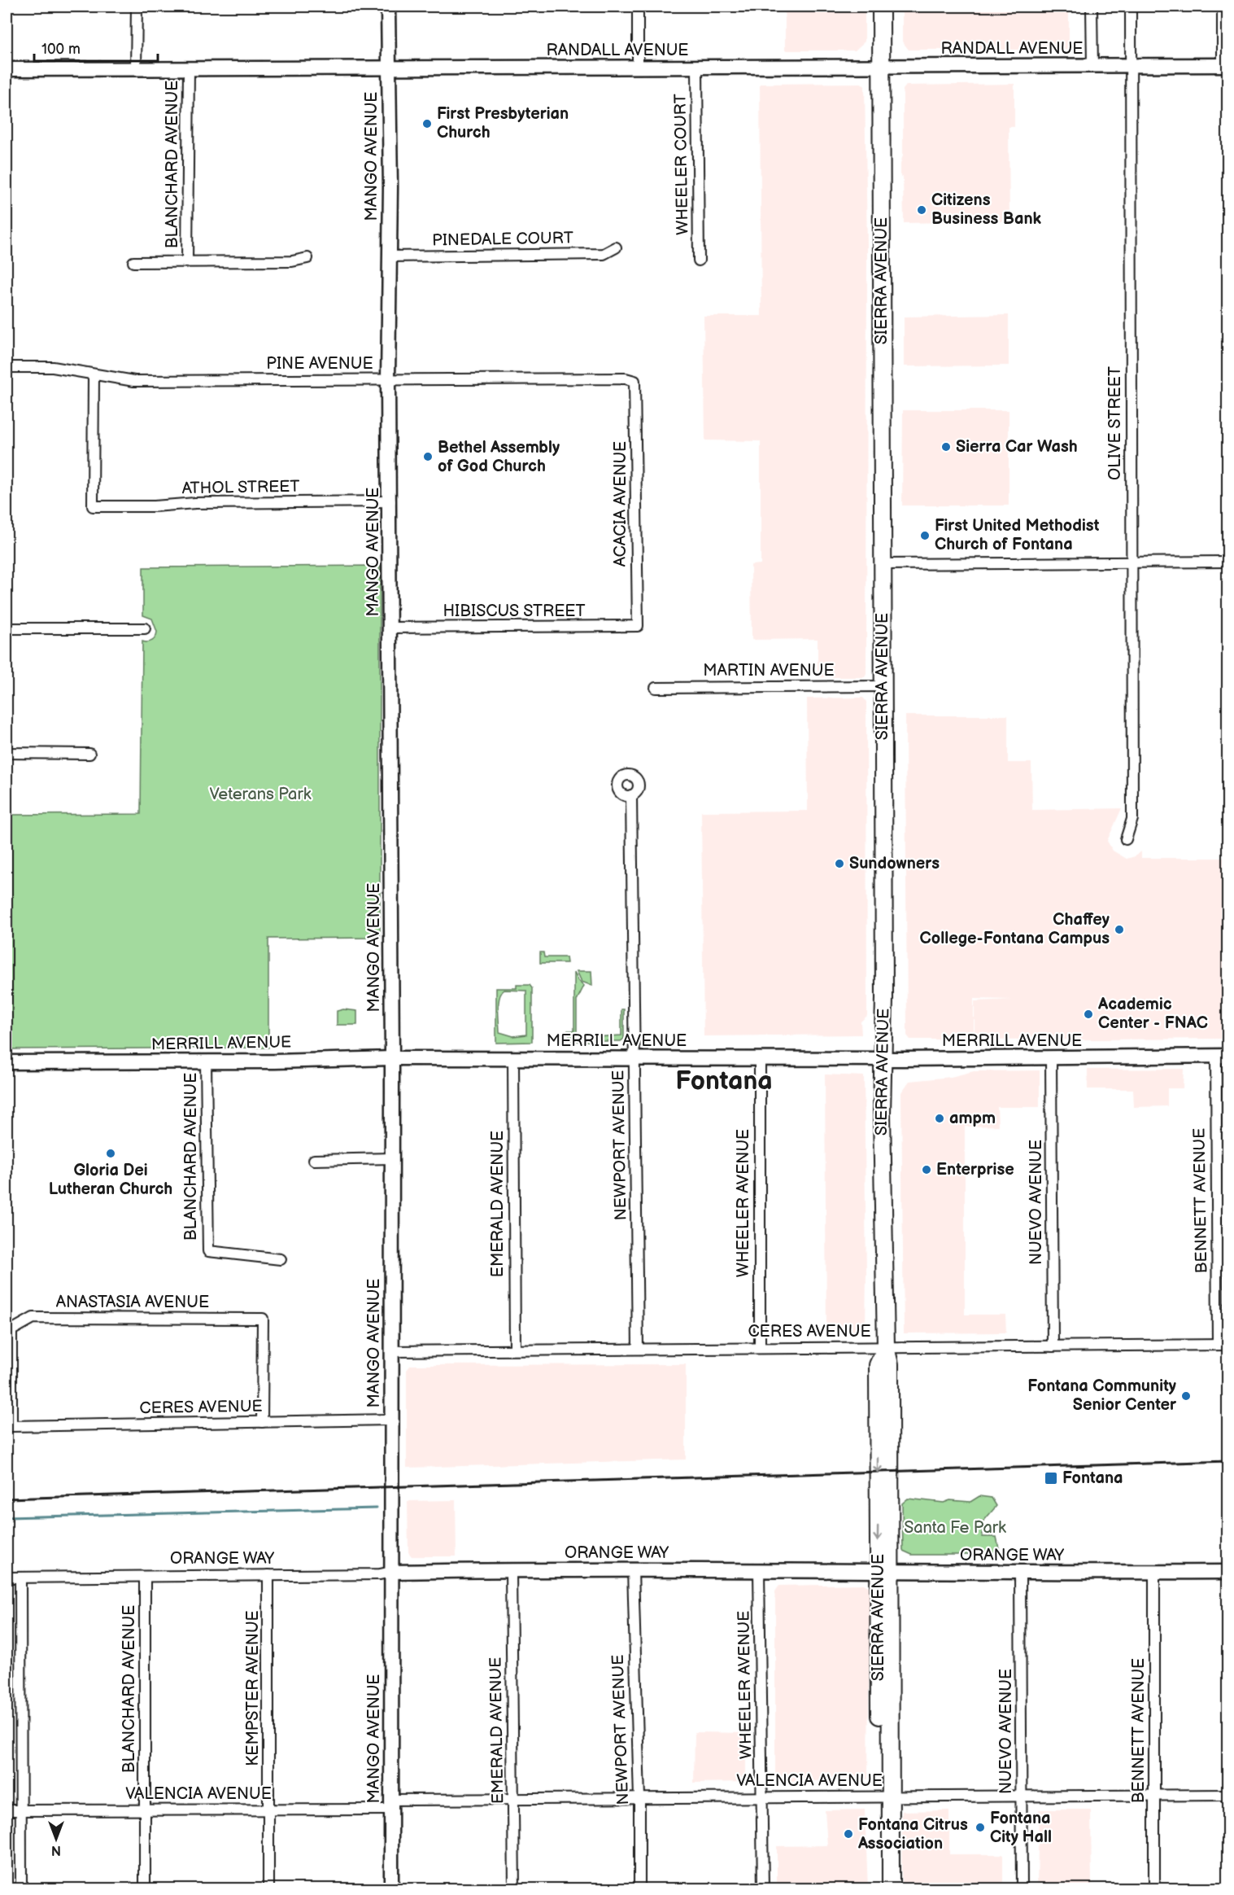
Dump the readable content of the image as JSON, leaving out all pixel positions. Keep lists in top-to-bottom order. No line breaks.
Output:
{"streets":{"main road":["SIERRA AVENUE"],"street":["RANDALL AVENUE","MANGO AVENUE","BLANCHARD AVENUE","WHEELER COURT","PINEDALE COURT","PINE AVENUE","OLIVE STREET","ATHOL STREET","ACACIA AVENUE","HIBISCUS STREET","MARTIN AVENUE","MERRILL AVENUE","NEWPORT AVENUE","BENNETT AVENUE","NUEVO AVENUE","WHEELER AVENUE","EMERALD AVENUE","ANASTASIA AVENUE","CERES AVENUE","ORANGE WAY","KEMPSTER AVENUE","VALENCIA AVENUE"]},"crossings":[["RANDALL AVENUE","MANGO AVENUE"],["RANDALL AVENUE","BLANCHARD AVENUE"],["RANDALL AVENUE","WHEELER COURT"],["RANDALL AVENUE","SIERRA AVENUE"],["RANDALL AVENUE","OLIVE STREET"],["MANGO AVENUE","PINEDALE COURT"],["MANGO AVENUE","PINE AVENUE"],["MANGO AVENUE","ATHOL STREET"],["MANGO AVENUE","HIBISCUS STREET"],["MANGO AVENUE","MERRILL AVENUE"],["MANGO AVENUE","CERES AVENUE"],["MANGO AVENUE","ORANGE WAY"],["MANGO AVENUE","VALENCIA AVENUE"],["BLANCHARD AVENUE","MERRILL AVENUE"],["BLANCHARD AVENUE","ORANGE WAY"],["BLANCHARD AVENUE","VALENCIA AVENUE"],["SIERRA AVENUE","MARTIN AVENUE"],["SIERRA AVENUE","MERRILL AVENUE"],["SIERRA AVENUE","CERES AVENUE"],["SIERRA AVENUE","ORANGE WAY"],["SIERRA AVENUE","VALENCIA AVENUE"],["PINE AVENUE","ATHOL STREET"],["PINE AVENUE","ACACIA AVENUE"],["ACACIA AVENUE","HIBISCUS STREET"],["MERRILL AVENUE","NEWPORT AVENUE"],["MERRILL AVENUE","BENNETT AVENUE"],["MERRILL AVENUE","NUEVO AVENUE"],["MERRILL AVENUE","WHEELER AVENUE"],["MERRILL AVENUE","EMERALD AVENUE"],["NEWPORT AVENUE","CERES AVENUE"],["NEWPORT AVENUE","ORANGE WAY"],["NEWPORT AVENUE","VALENCIA AVENUE"],["BENNETT AVENUE","CERES AVENUE"],["BENNETT AVENUE","ORANGE WAY"],["BENNETT AVENUE","VALENCIA AVENUE"],["NUEVO AVENUE","CERES AVENUE"],["NUEVO AVENUE","ORANGE WAY"],["NUEVO AVENUE","VALENCIA AVENUE"],["WHEELER AVENUE","CERES AVENUE"],["WHEELER AVENUE","ORANGE WAY"],["WHEELER AVENUE","VALENCIA AVENUE"],["EMERALD AVENUE","CERES AVENUE"],["EMERALD AVENUE","ORANGE WAY"],["EMERALD AVENUE","VALENCIA AVENUE"],["ANASTASIA AVENUE","CERES AVENUE"],["ORANGE WAY","KEMPSTER AVENUE"],["KEMPSTER AVENUE","VALENCIA AVENUE"]],"districts":["Fontana"],"parks":["Veterans Park","Santa Fe Park"],"places":{"other":["First Presbyterian Church","Citizens Business Bank","Sierra Car Wash","Bethel Assembly of God Church","First United Methodist Church of Fontana","Sundowners","Chaffey College-Fontana Campus","Academic Center - FNAC","ampm","Gloria Dei Lutheran Church","Enterprise","Fontana Community Senior Center","Fontana City Hall","Fontana Citrus Association"],"transit":["Fontana"]},"scale_bar":"100 m","north":"bottom"}
